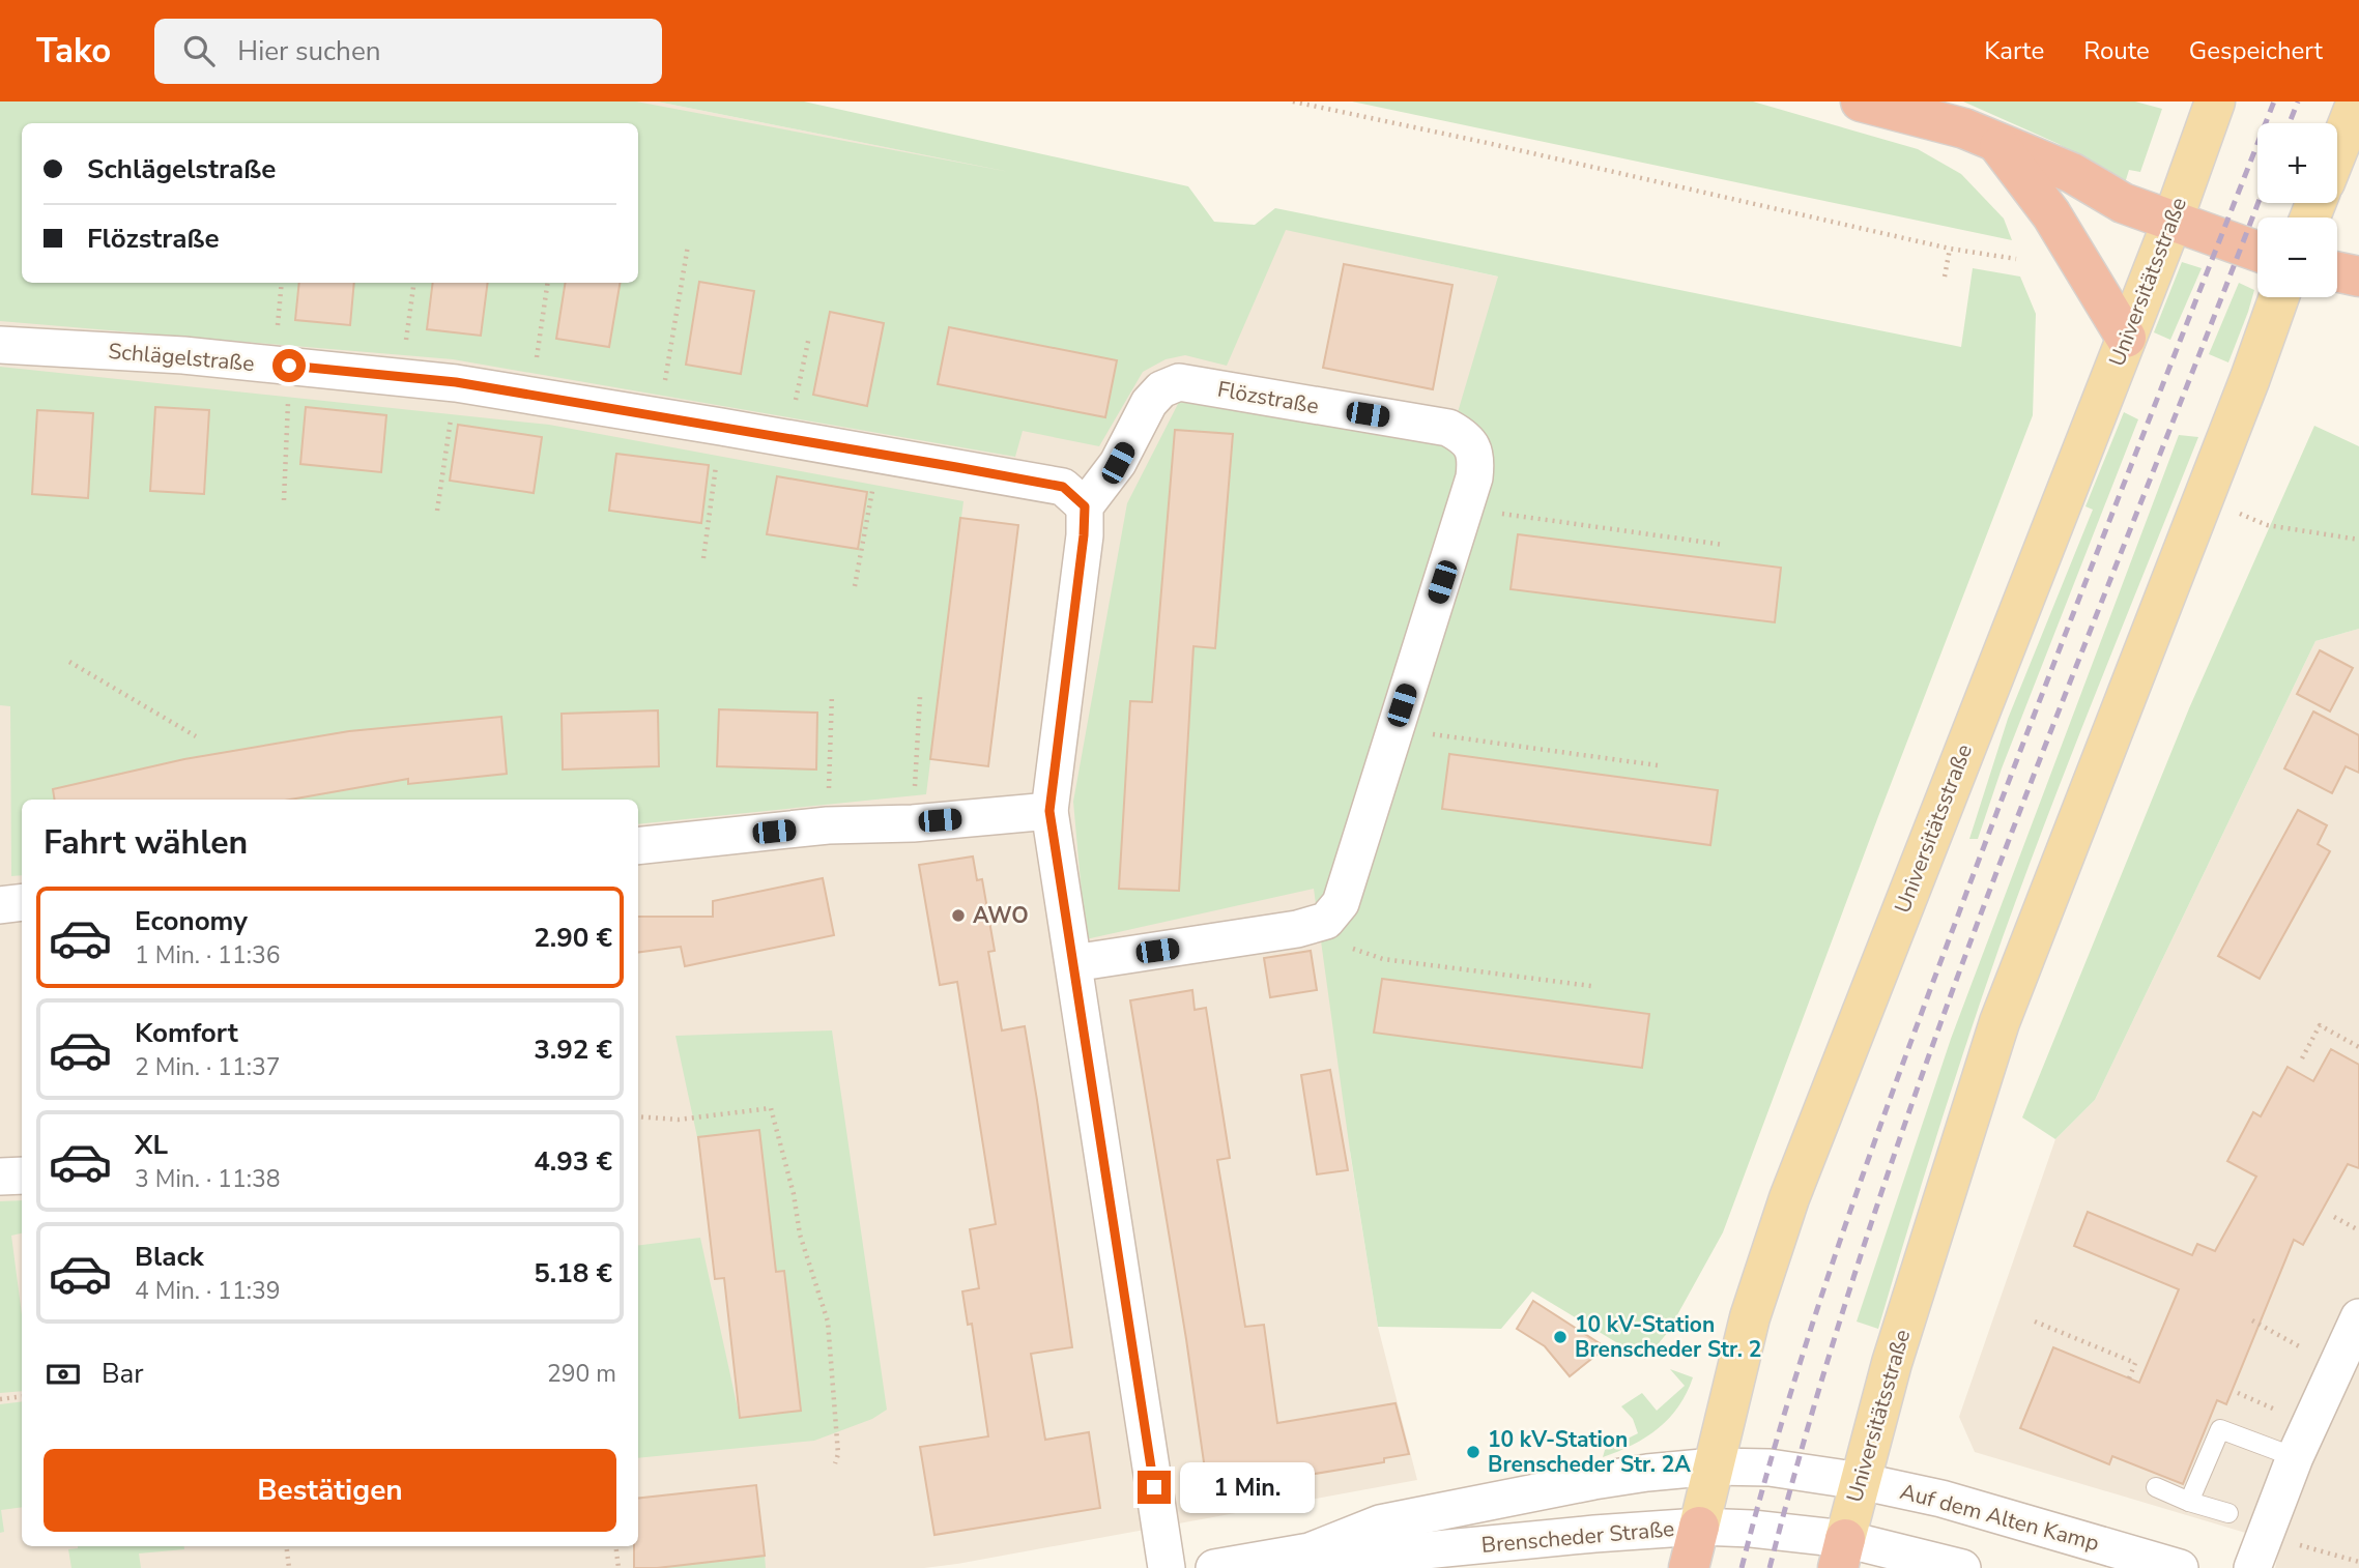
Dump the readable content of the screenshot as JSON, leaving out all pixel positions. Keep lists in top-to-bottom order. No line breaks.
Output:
{"streets":{"highway":["Universitätsstraße"],"street":["Schlägelstraße","Flözstraße","Auf dem Alten Kamp","Brenscheder Straße"]},"crossings":[["Universitätsstraße","Auf dem Alten Kamp"],["Universitätsstraße","Brenscheder Straße"],["Schlägelstraße","Flözstraße"],["Auf dem Alten Kamp","Brenscheder Straße"]],"places":["AWO","10 kV-Station Brenscheder Str. 2","10 kV-Station Brenscheder Str. 2A"],"page":{"header":"Tako","search":"Hier suchen","nav":["Karte","Route","Gespeichert"],"map_buttons":["+","−"],"banner":["Schlägelstraße","Flözstraße"],"heading":"Fahrt wählen","list":[{"name":"Economy","note":"1 Min. · 11:36","value":"2.90 €"},{"name":"Komfort","note":"2 Min. · 11:37","value":"3.92 €"},{"name":"XL","note":"3 Min. · 11:38","value":"4.93 €"},{"name":"Black","note":"4 Min. · 11:39","value":"5.18 €"}],"pay":["Bar","290 m"],"buttons":"Bestätigen","bubble":"1 Min."}}
